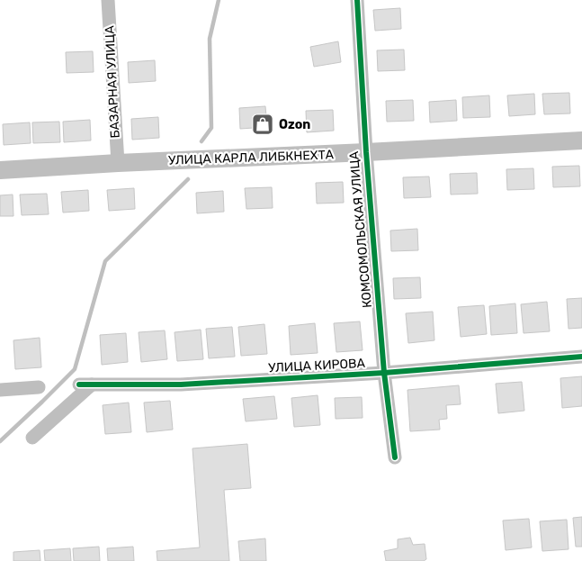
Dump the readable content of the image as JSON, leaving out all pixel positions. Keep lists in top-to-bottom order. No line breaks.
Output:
{"streets":{"main road":["УЛИЦА КАРЛА ЛИБКНЕХТА"],"street":["БАЗАРНАЯ УЛИЦА","КОМСОМОЛЬСКАЯ УЛИЦА","УЛИЦА КИРОВА"]},"crossings":[["БАЗАРНАЯ УЛИЦА","УЛИЦА КАРЛА ЛИБКНЕХТА"],["УЛИЦА КАРЛА ЛИБКНЕХТА","КОМСОМОЛЬСКАЯ УЛИЦА"],["КОМСОМОЛЬСКАЯ УЛИЦА","УЛИЦА КИРОВА"]],"places":{"shop":["Ozon"]}}
